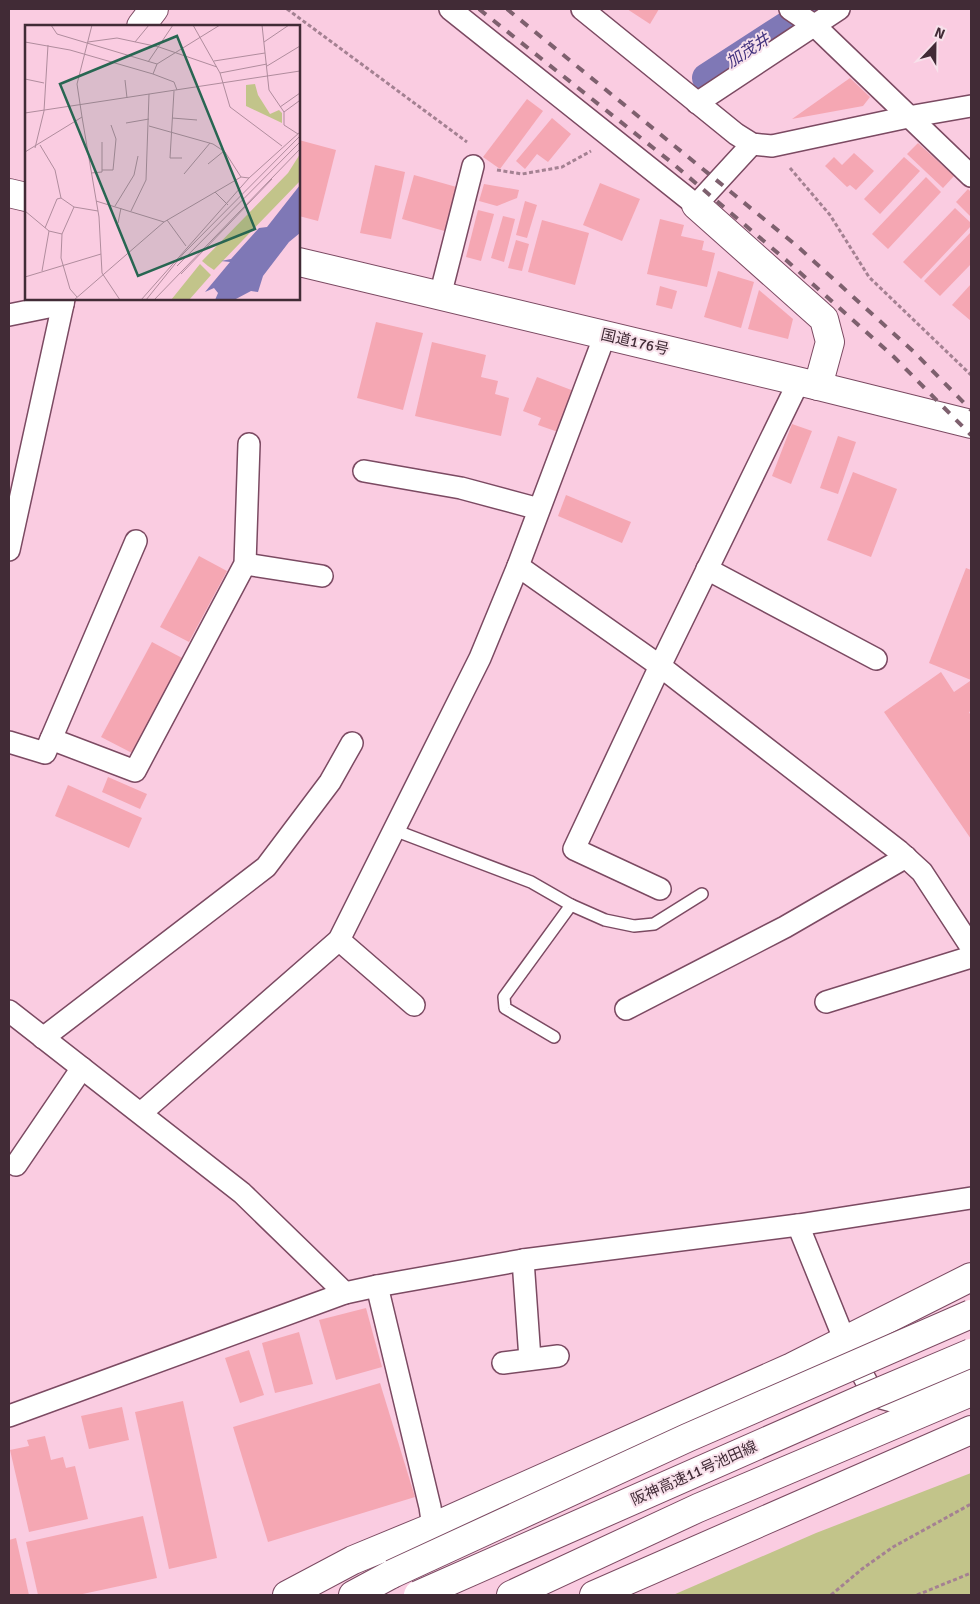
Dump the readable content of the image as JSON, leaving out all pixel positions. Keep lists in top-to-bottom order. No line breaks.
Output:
{"streets":{"main road":["国道176号","阪神高速11号池田線"]},"water":["加茂井"],"north":"top"}
